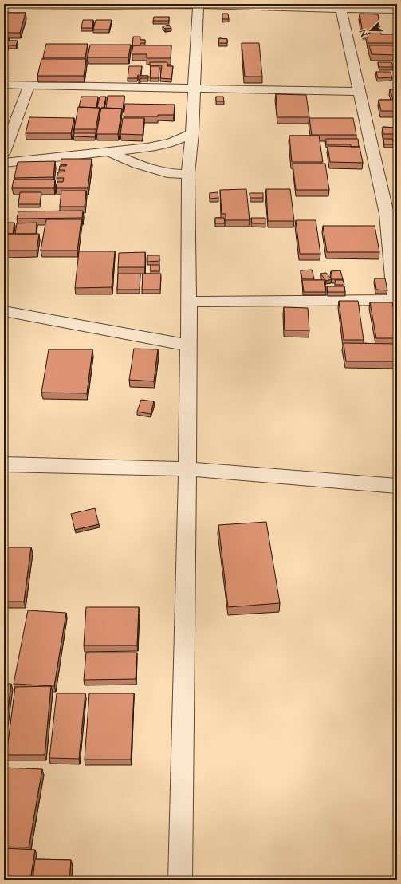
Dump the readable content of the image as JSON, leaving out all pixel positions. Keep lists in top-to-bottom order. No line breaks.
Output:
{"north":"left"}
